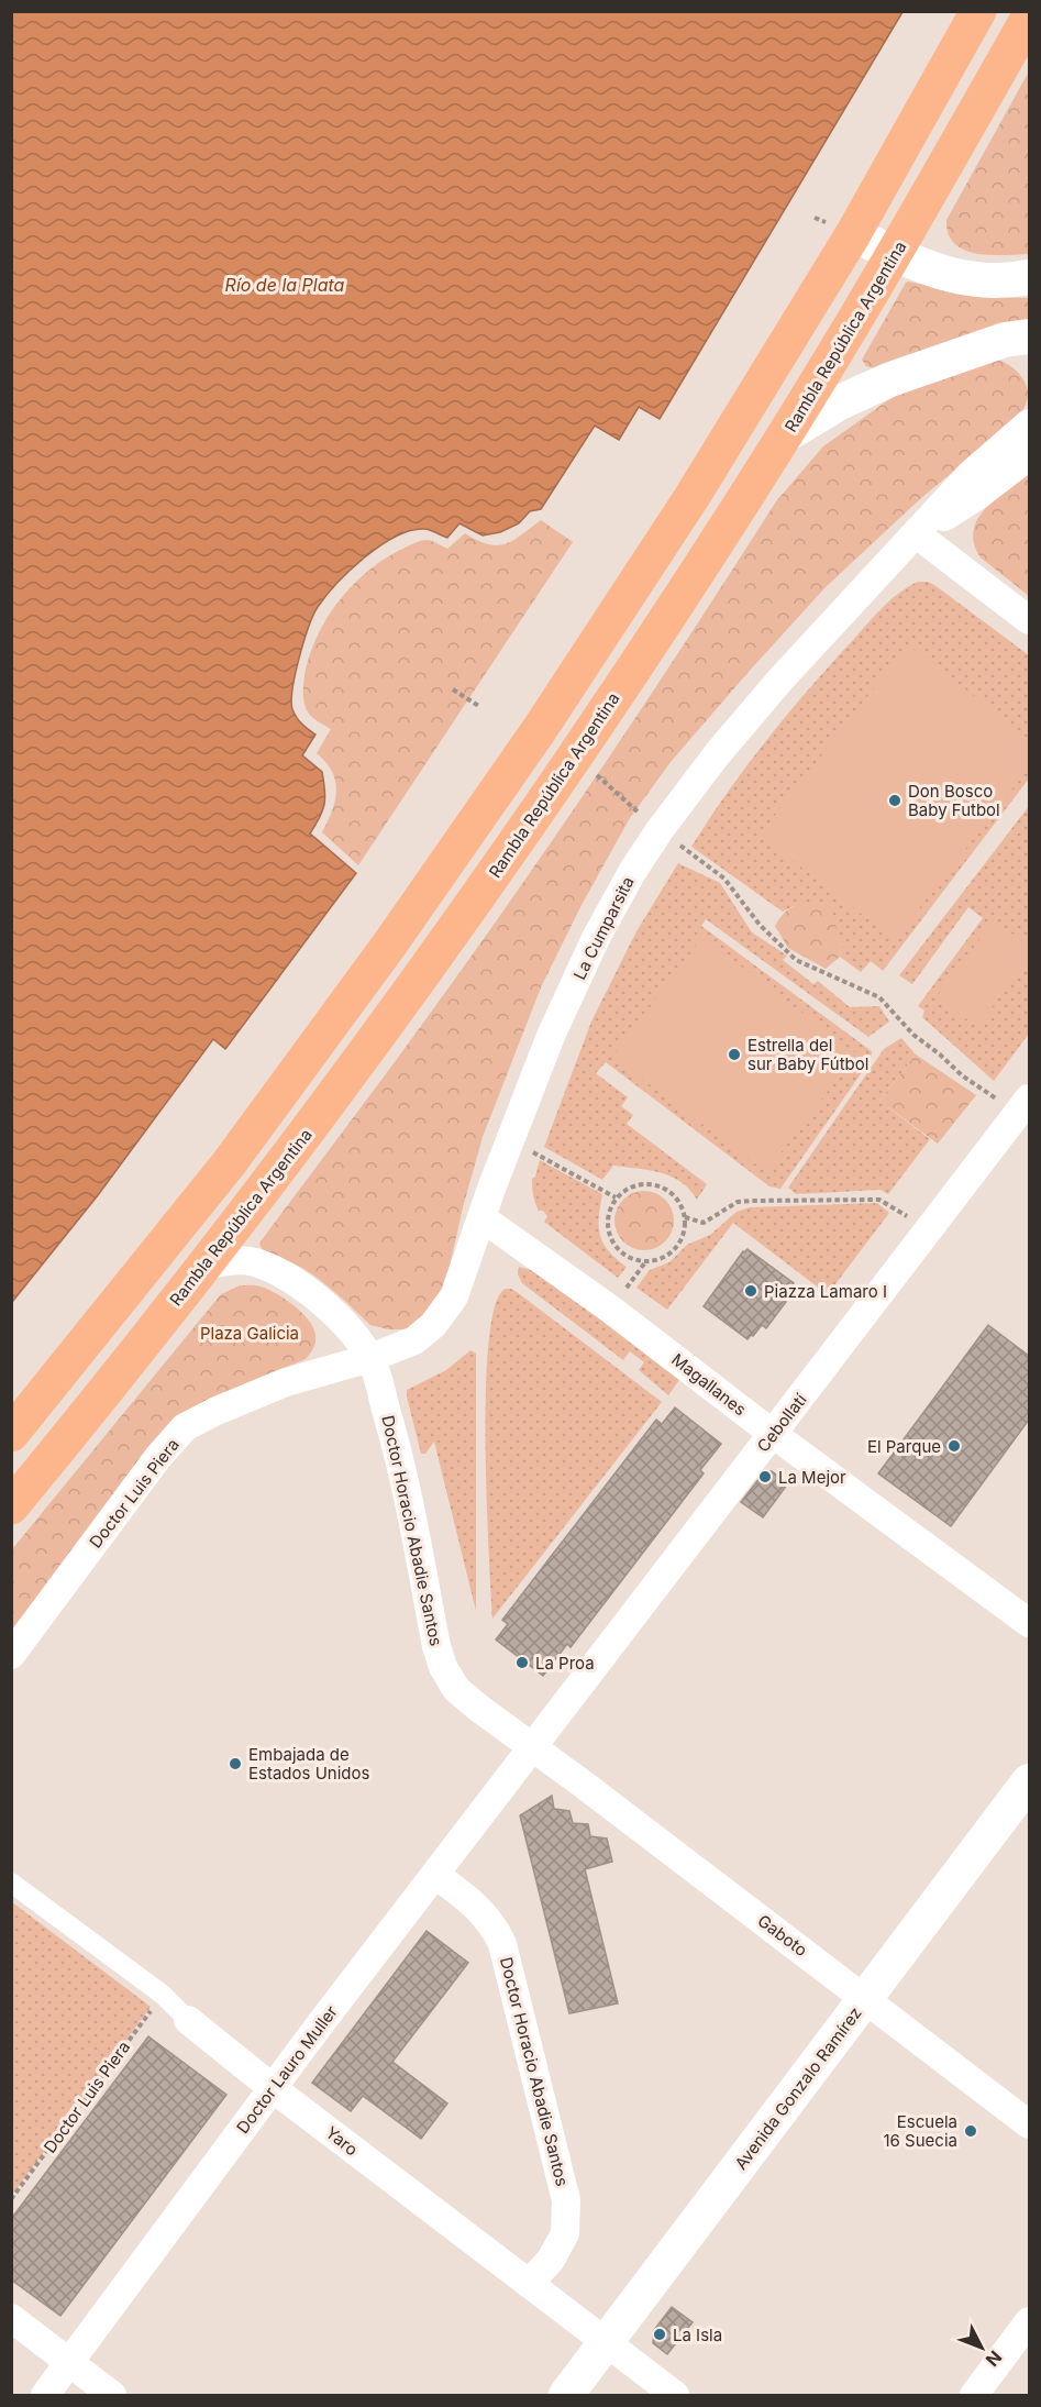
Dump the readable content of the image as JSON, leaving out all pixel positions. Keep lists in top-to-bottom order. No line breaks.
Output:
{"streets":{"main road":["Rambla República Argentina"],"street":["La Cumparsita","Magallanes","Cebollatí","Doctor Luis Piera","Doctor Horacio Abadie Santos","Gaboto","Doctor Lauro Muller","Avenida Gonzalo Ramírez","Yaro"]},"crossings":[["Rambla República Argentina","Doctor Horacio Abadie Santos"],["La Cumparsita","Magallanes"],["La Cumparsita","Doctor Luis Piera"],["La Cumparsita","Doctor Horacio Abadie Santos"],["Magallanes","Cebollatí"],["Cebollatí","Doctor Horacio Abadie Santos"],["Cebollatí","Gaboto"],["Cebollatí","Doctor Lauro Muller"],["Doctor Luis Piera","Doctor Horacio Abadie Santos"],["Doctor Luis Piera","Yaro"],["Doctor Horacio Abadie Santos","Gaboto"],["Doctor Horacio Abadie Santos","Doctor Lauro Muller"],["Doctor Horacio Abadie Santos","Yaro"],["Gaboto","Doctor Lauro Muller"],["Gaboto","Avenida Gonzalo Ramírez"],["Doctor Lauro Muller","Yaro"],["Avenida Gonzalo Ramírez","Yaro"]],"water":["Río de la Plata"],"parks":["Plaza Galicia"],"places":["Don Bosco Baby Futbol","Estrella del sur Baby Fútbol","Piazza Lamaro I","El Parque","La Mejor","La Proa","Embajada de Estados Unidos","Escuela 16 Suecia","La Isla"],"north":"bottom right"}
